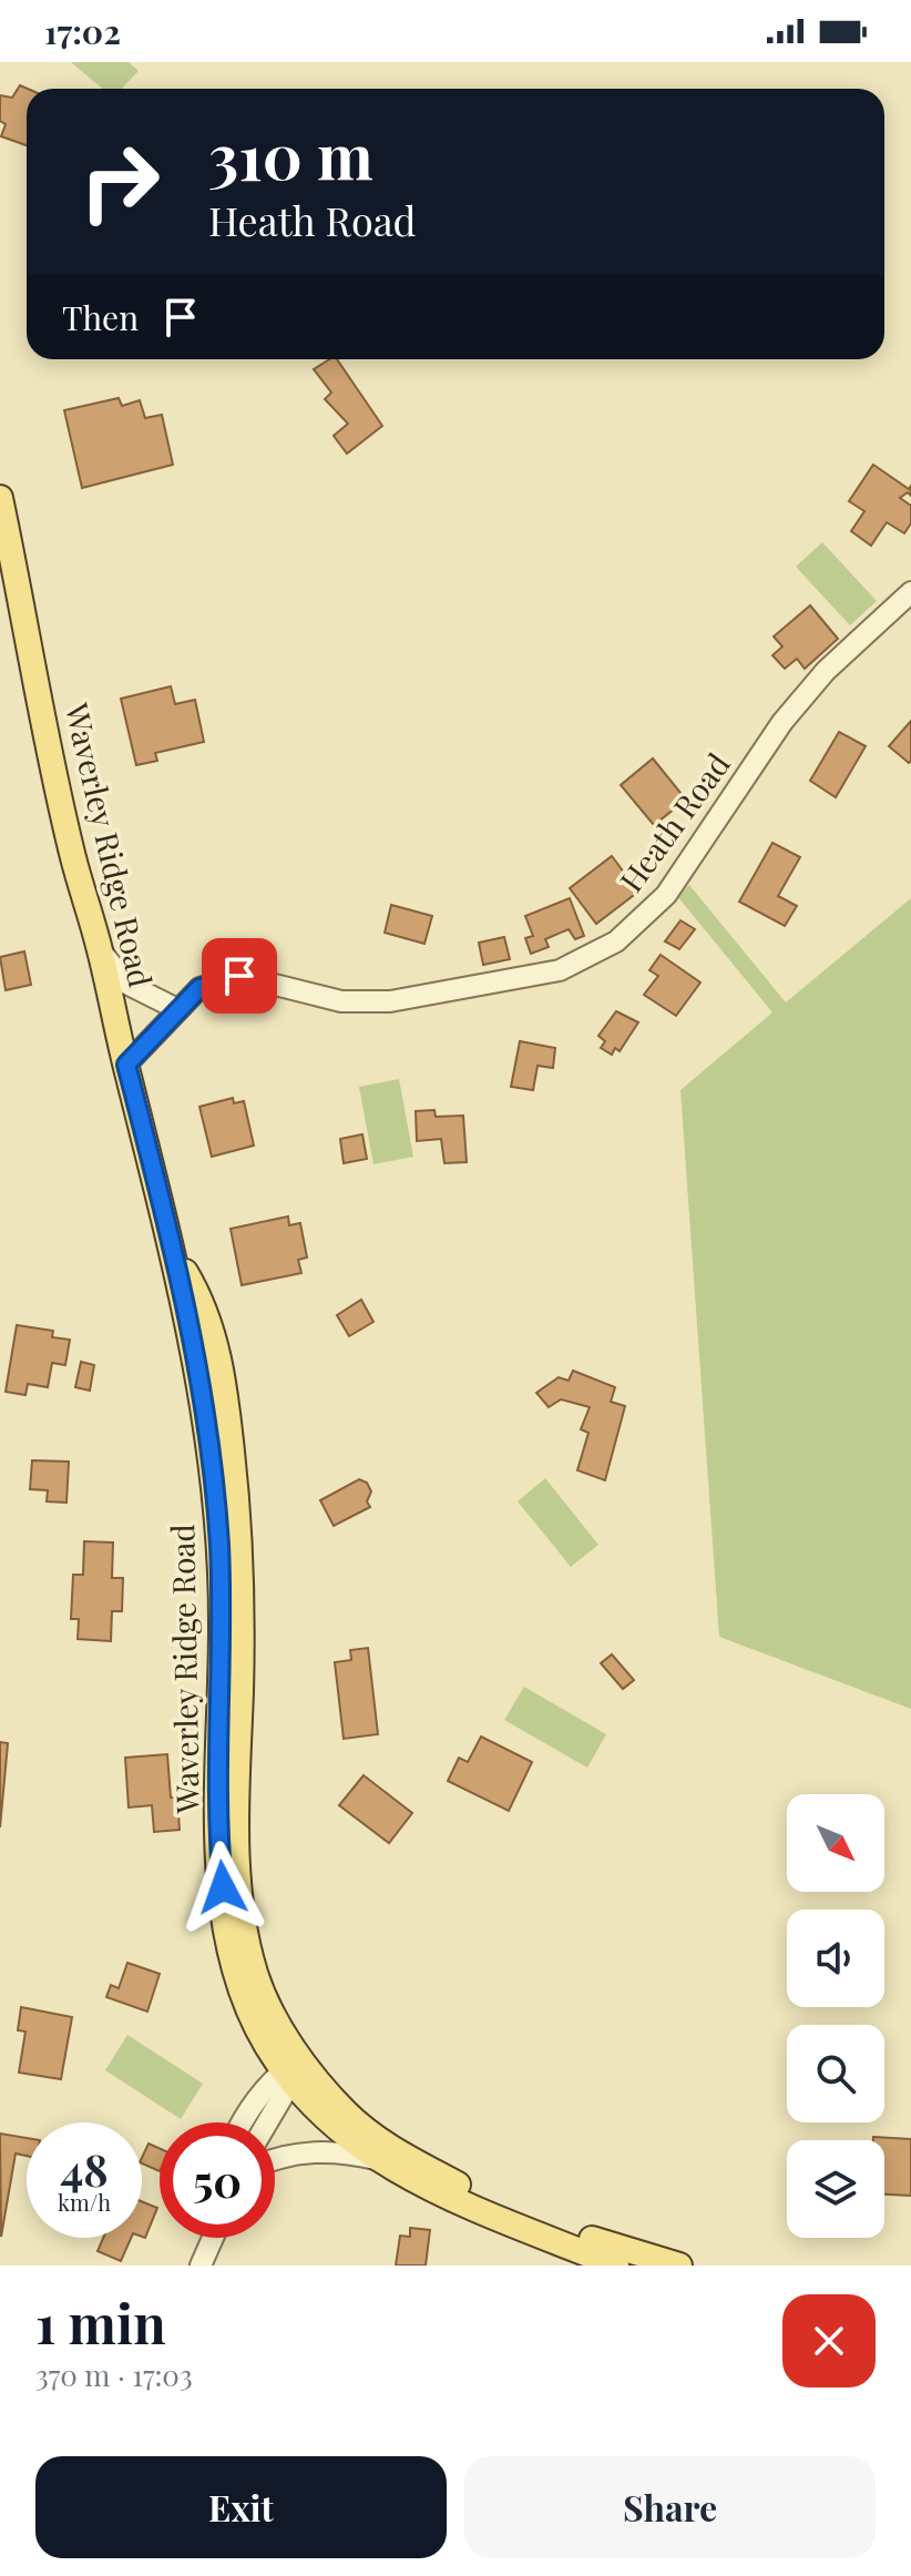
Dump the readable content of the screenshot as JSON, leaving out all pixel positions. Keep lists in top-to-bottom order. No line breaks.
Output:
{"streets":{"main road":["Waverley Ridge Road"],"street":["Heath Road"]},"crossings":[["Heath Road","Waverley Ridge Road"]],"north":"bottom right","page":{"status":"17:02","turn":["310 m","Heath Road"],"then":"Then","speed":"48 km/h","limit":"50","heading":["1 min","370 m · 17:03"],"buttons":["Exit","Share"]}}
